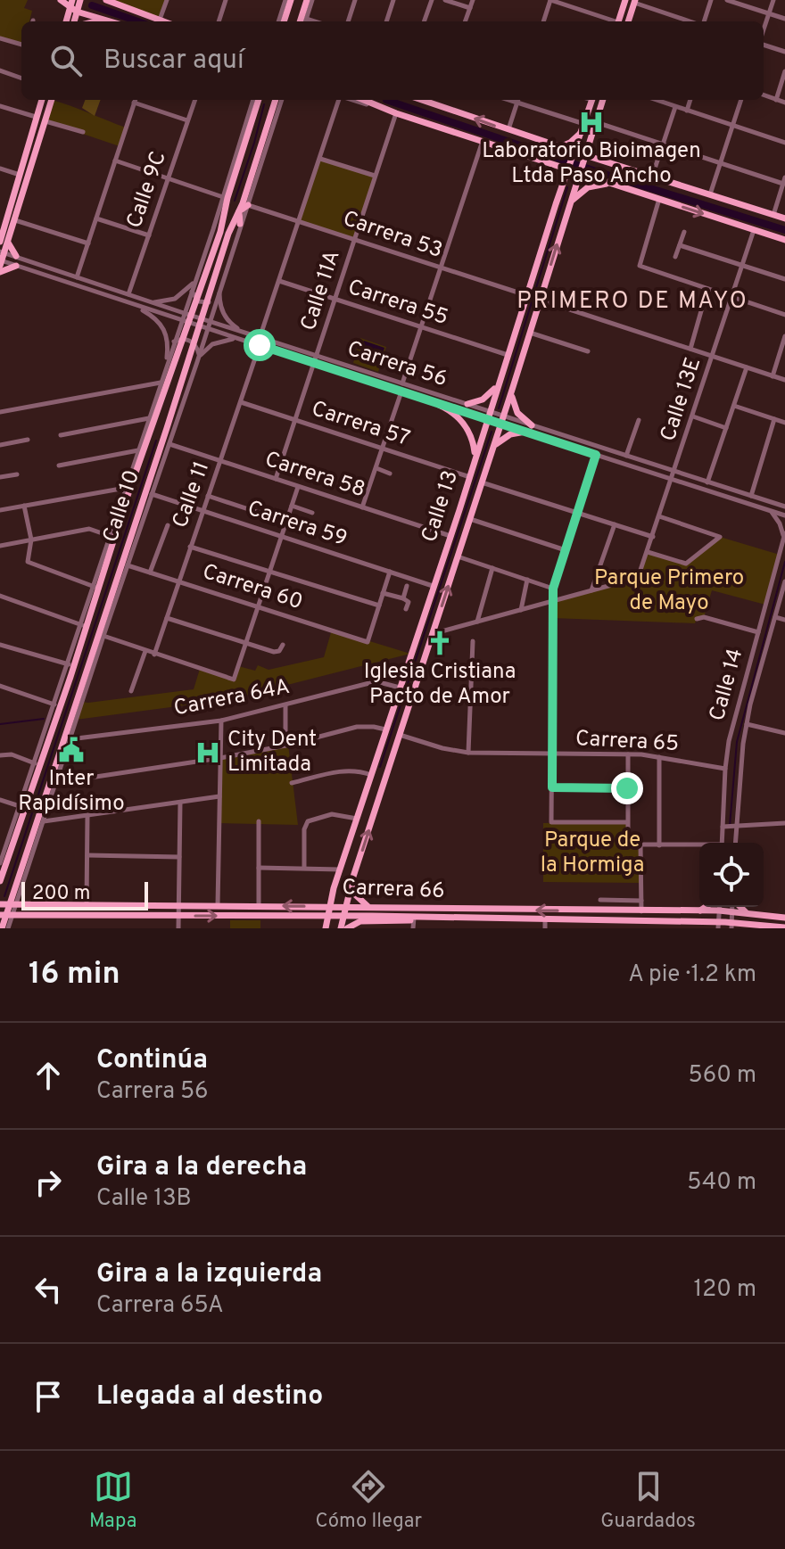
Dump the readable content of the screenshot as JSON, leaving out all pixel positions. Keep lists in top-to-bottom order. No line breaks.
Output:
{"streets":{"main road":["Calle 10","Calle 13","Carrera 66"],"street":["Calle 9C","Carrera 53","Calle 11A","Carrera 55","Carrera 56","Calle 13E","Carrera 57","Carrera 58","Calle 11","Carrera 59","Carrera 60","Calle 14","Carrera 64A","Carrera 65"]},"crossings":[["Calle 9C","Carrera 56"],["Carrera 53","Calle 11A"],["Carrera 53","Calle 10"],["Carrera 53","Calle 13"],["Calle 11A","Carrera 55"],["Calle 11A","Carrera 56"],["Calle 11A","Carrera 57"],["Calle 11A","Carrera 58"],["Carrera 55","Calle 13"],["Carrera 56","Calle 13E"],["Carrera 56","Calle 11"],["Carrera 56","Calle 10"],["Carrera 56","Calle 13"],["Carrera 57","Calle 11"],["Carrera 57","Calle 13"],["Carrera 58","Calle 11"],["Carrera 58","Calle 10"],["Carrera 58","Calle 13"],["Calle 11","Carrera 59"],["Calle 11","Carrera 60"],["Calle 10","Carrera 59"],["Calle 10","Carrera 60"],["Calle 10","Carrera 64A"],["Calle 10","Carrera 66"],["Calle 13","Carrera 59"],["Calle 13","Carrera 64A"],["Calle 13","Carrera 65"],["Calle 13","Carrera 66"],["Calle 14","Carrera 65"]],"districts":["PRIMERO DE MAYO"],"parks":["Parque Primero de Mayo","Parque de la Hormiga"],"places":{"hospital":["Laboratorio Bioimagen Ltda Paso Ancho","City Dent Limitada"],"church":["Iglesia Cristiana Pacto de Amor"],"public building":["Inter Rapidísimo"]},"scale_bar":"200 m","page":{"search":"Buscar aquí","scale":"200 m","heading":["16 min","A pie · 1.2 km"],"list":[["Continúa","Carrera 56","560 m"],["Gira a la derecha","Calle 13B","540 m"],["Gira a la izquierda","Carrera 65A","120 m"],"Llegada al destino"],"nav":["Mapa","Cómo llegar","Guardados"]}}
